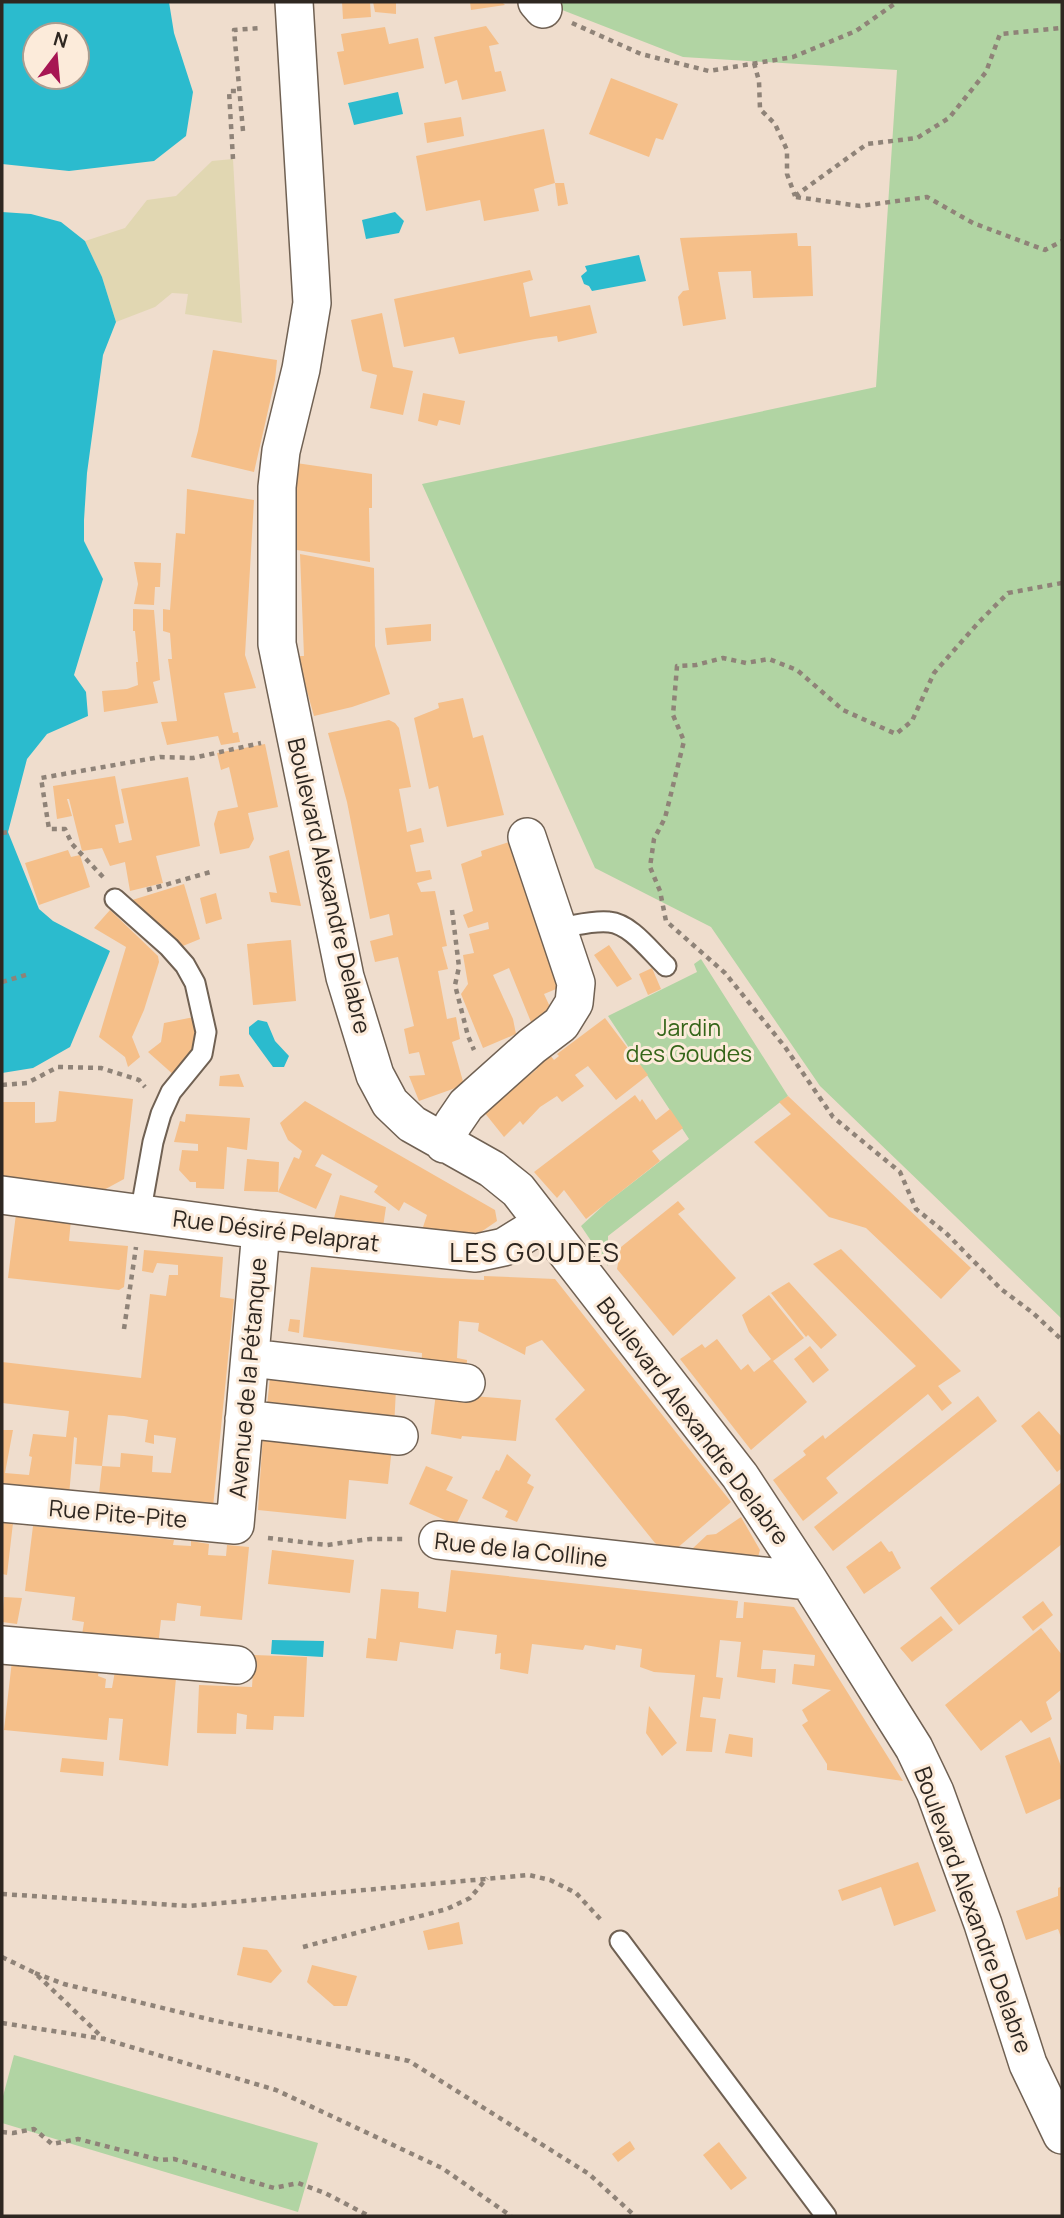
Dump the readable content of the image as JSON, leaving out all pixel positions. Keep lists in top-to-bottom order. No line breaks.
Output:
{"streets":{"street":["Boulevard Alexandre Delabre","Rue Désiré Pelaprat","Avenue de la Pétanque","Rue Pite-Pite","Rue de la Colline"]},"crossings":[["Boulevard Alexandre Delabre","Rue Désiré Pelaprat"],["Boulevard Alexandre Delabre","Rue de la Colline"],["Rue Désiré Pelaprat","Avenue de la Pétanque"],["Avenue de la Pétanque","Rue Pite-Pite"],["Avenue de la Pétanque","Rue de la Colline"],["Rue Pite-Pite","Rue de la Colline"]],"districts":["LES GOUDES"],"parks":["Jardin des Goudes"],"north":"top"}
